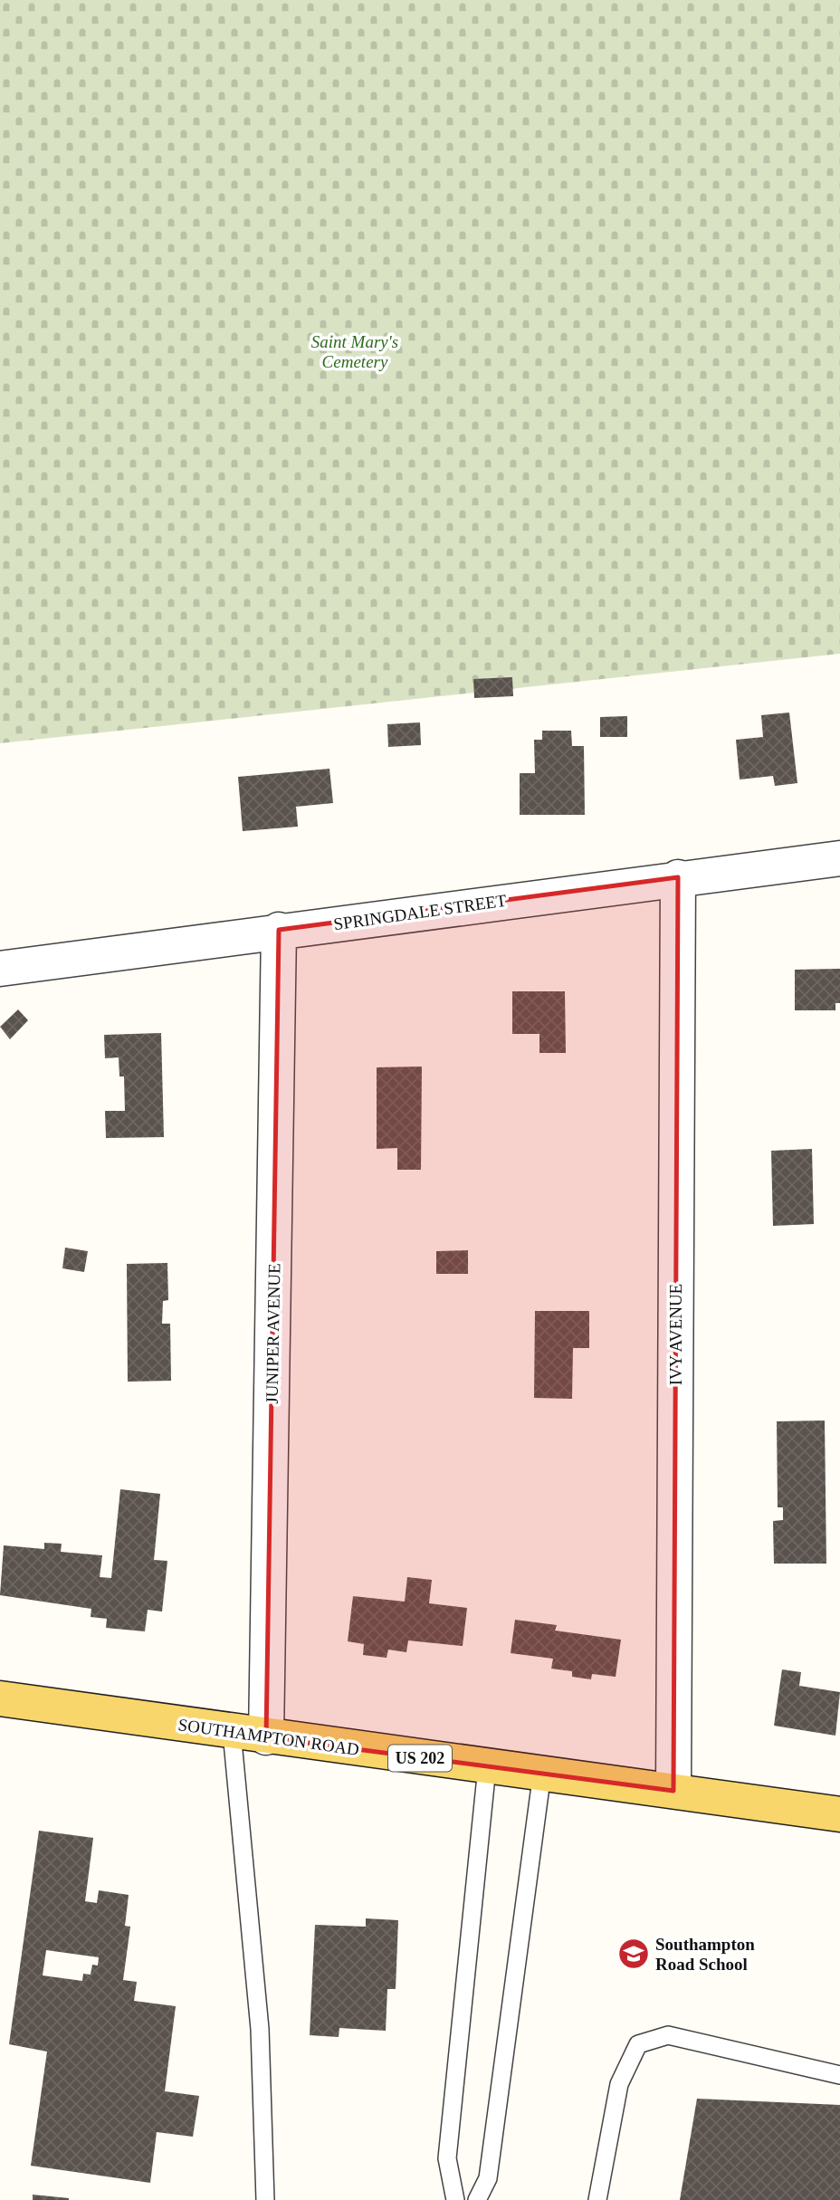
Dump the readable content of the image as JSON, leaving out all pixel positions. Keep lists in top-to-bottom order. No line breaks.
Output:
{"streets":{"main road":["SOUTHAMPTON ROAD","US 202"],"street":["SPRINGDALE STREET","JUNIPER AVENUE","IVY AVENUE"]},"crossings":[["SPRINGDALE STREET","JUNIPER AVENUE"],["SPRINGDALE STREET","IVY AVENUE"],["JUNIPER AVENUE","SOUTHAMPTON ROAD"],["IVY AVENUE","SOUTHAMPTON ROAD"]],"parks":["Saint Mary's Cemetery"],"places":{"school or university":["Southampton Road School"]}}
